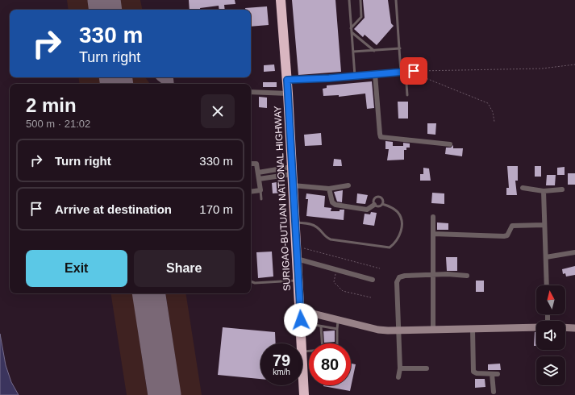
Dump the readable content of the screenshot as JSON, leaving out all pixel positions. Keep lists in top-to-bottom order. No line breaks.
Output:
{"streets":{"highway":["SURIGAO-BUTUAN NATIONAL HIGHWAY"]},"north":"top","page":{"turn":["330 m","Turn right"],"heading":["2 min","500 m · 21:02"],"list":[{"name":"Turn right","value":"330 m"},{"name":"Arrive at destination","value":"170 m"}],"buttons":["Exit","Share"],"speed":"79 km/h","limit":"80"}}
